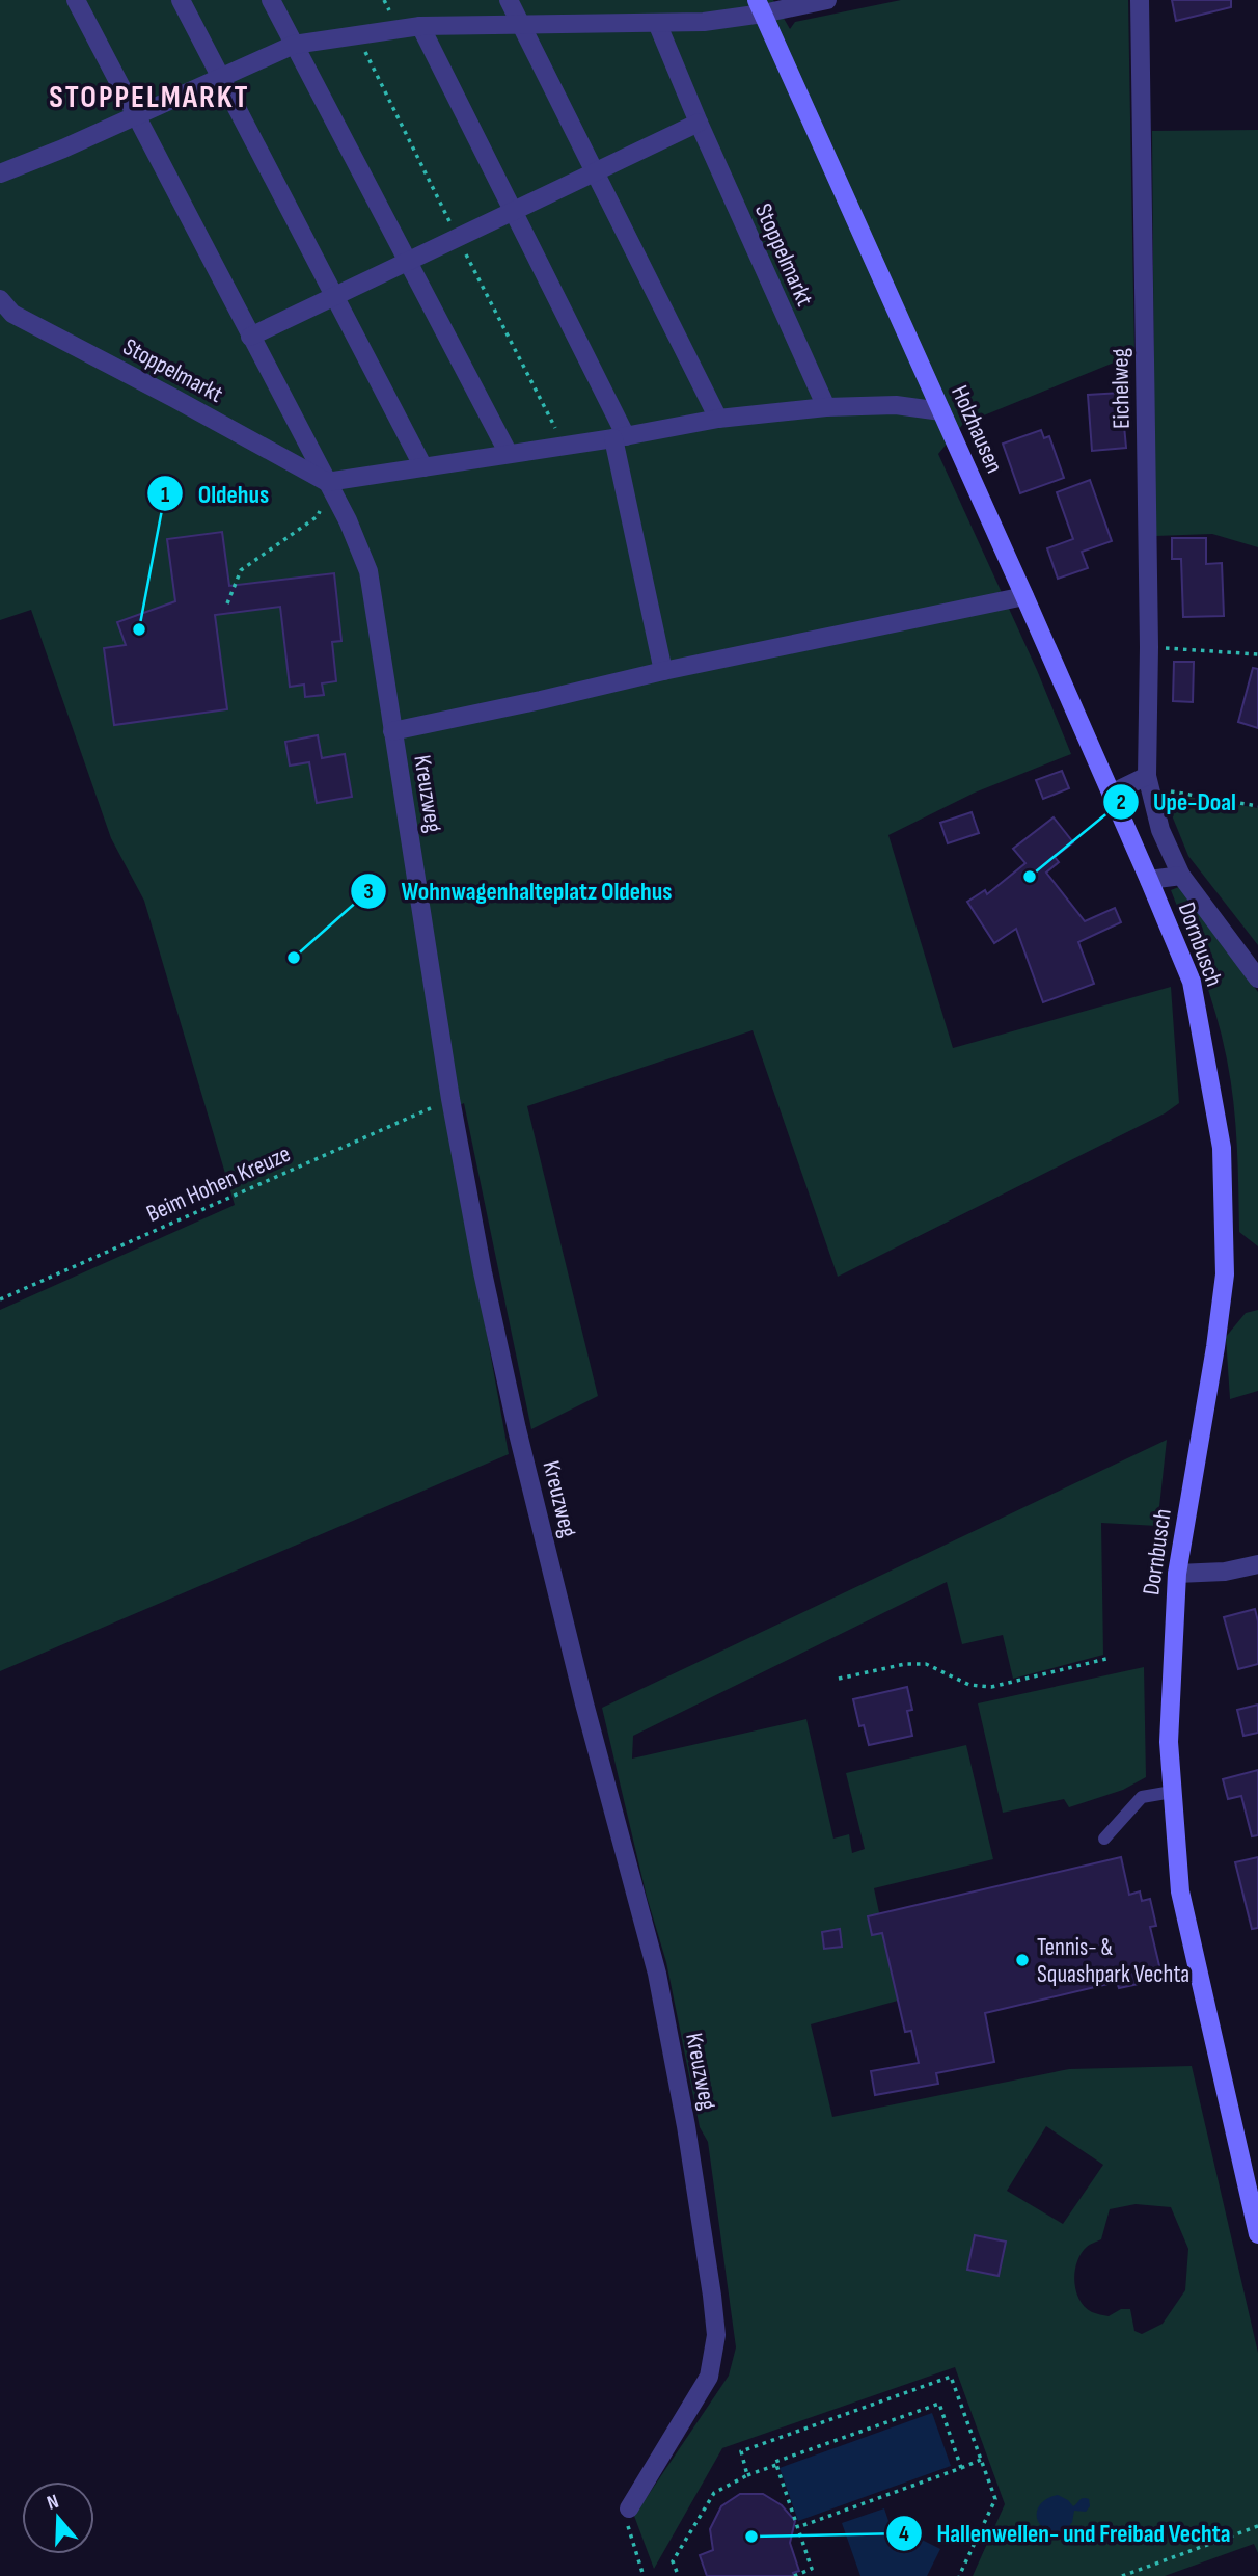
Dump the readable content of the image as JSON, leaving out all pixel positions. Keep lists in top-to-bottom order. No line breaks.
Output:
{"streets":{"street":["Stoppelmarkt","Eichelweg","Holzhausen","Kreuzweg","Dornbusch"],"path":["Beim Hohen Kreuze"]},"crossings":[["Stoppelmarkt","Kreuzweg"],["Holzhausen","Dornbusch"],["Kreuzweg","Beim Hohen Kreuze"]],"districts":["STOPPELMARKT"],"places":["Oldehus","Upe-Doal","Wohnwagenhalteplatz Oldehus","Tennis- & Squashpark Vechta","Hallenwellen- und Freibad Vechta"],"north":"top"}
